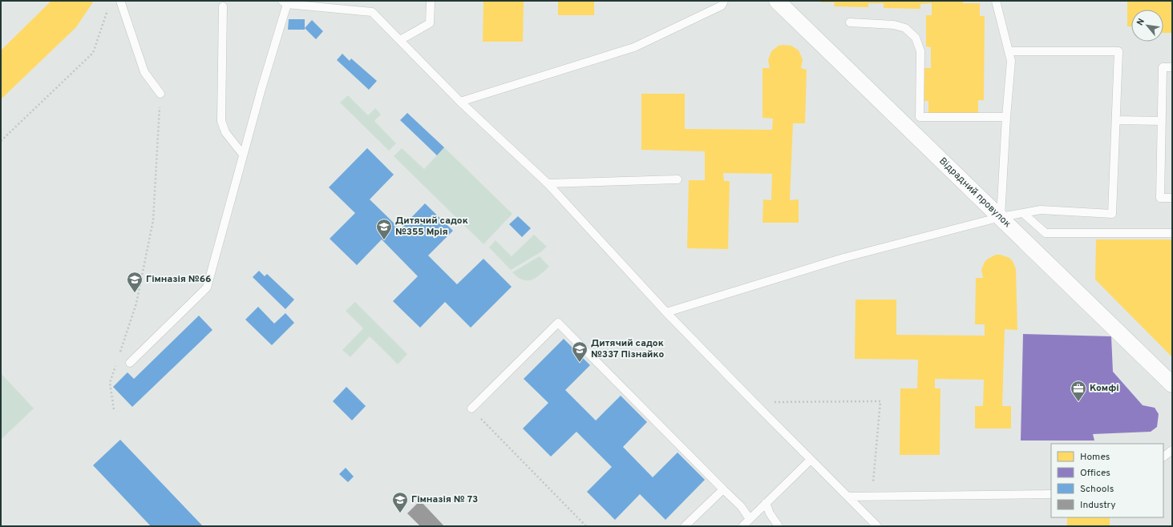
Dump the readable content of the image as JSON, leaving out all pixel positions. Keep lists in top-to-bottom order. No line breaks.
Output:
{"streets":{"street":["Відрадний провулок"]},"places":{"school or university":["Дитячий садок №355 Мрія","Гімназія №66","Дитячий садок №337 Пізнайко","Гімназія № 73"],"office":["Комфі"]},"legend":["Homes","Offices","Schools","Industry"],"north":"top left"}
